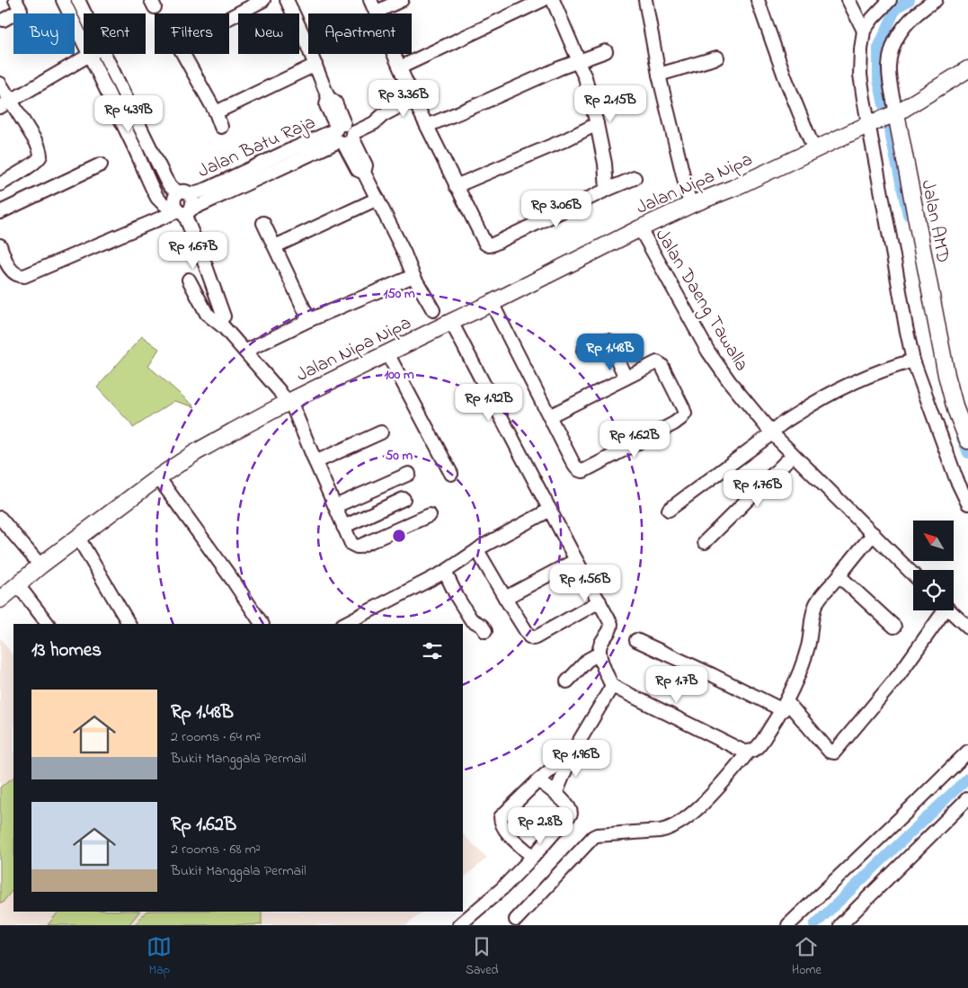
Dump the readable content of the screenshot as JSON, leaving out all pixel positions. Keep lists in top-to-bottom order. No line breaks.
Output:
{"streets":{"street":["Jalan Batu Raja","Jalan Nipa Nipa","Jalan AMD","Jalan Daeng Tawalla"]},"crossings":[["Jalan Nipa Nipa","Jalan AMD"],["Jalan Nipa Nipa","Jalan Daeng Tawalla"]],"north":"top left","page":{"chip":["Buy","Rent","Filters","New","Apartment"],"price":["Rp 3.36B","Rp 2.15B","Rp 4.39B","Rp 3.06B","Rp 1.67B","Rp 1.48B","Rp 1.92B","Rp 1.62B","Rp 1.76B","Rp 1.56B","Rp 1.7B","Rp 1.96B","Rp 2.8B"],"heading":"13 homes","list":[{"name":"Rp 1.48B","note":"2 rooms · 64 m² · Bukit Manggala Permail"},{"name":"Rp 1.62B","note":"2 rooms · 68 m² · Bukit Manggala Permail"}],"tabs":["Map","Saved","Home"]},"rings":["150 m","100 m","50 m"]}
